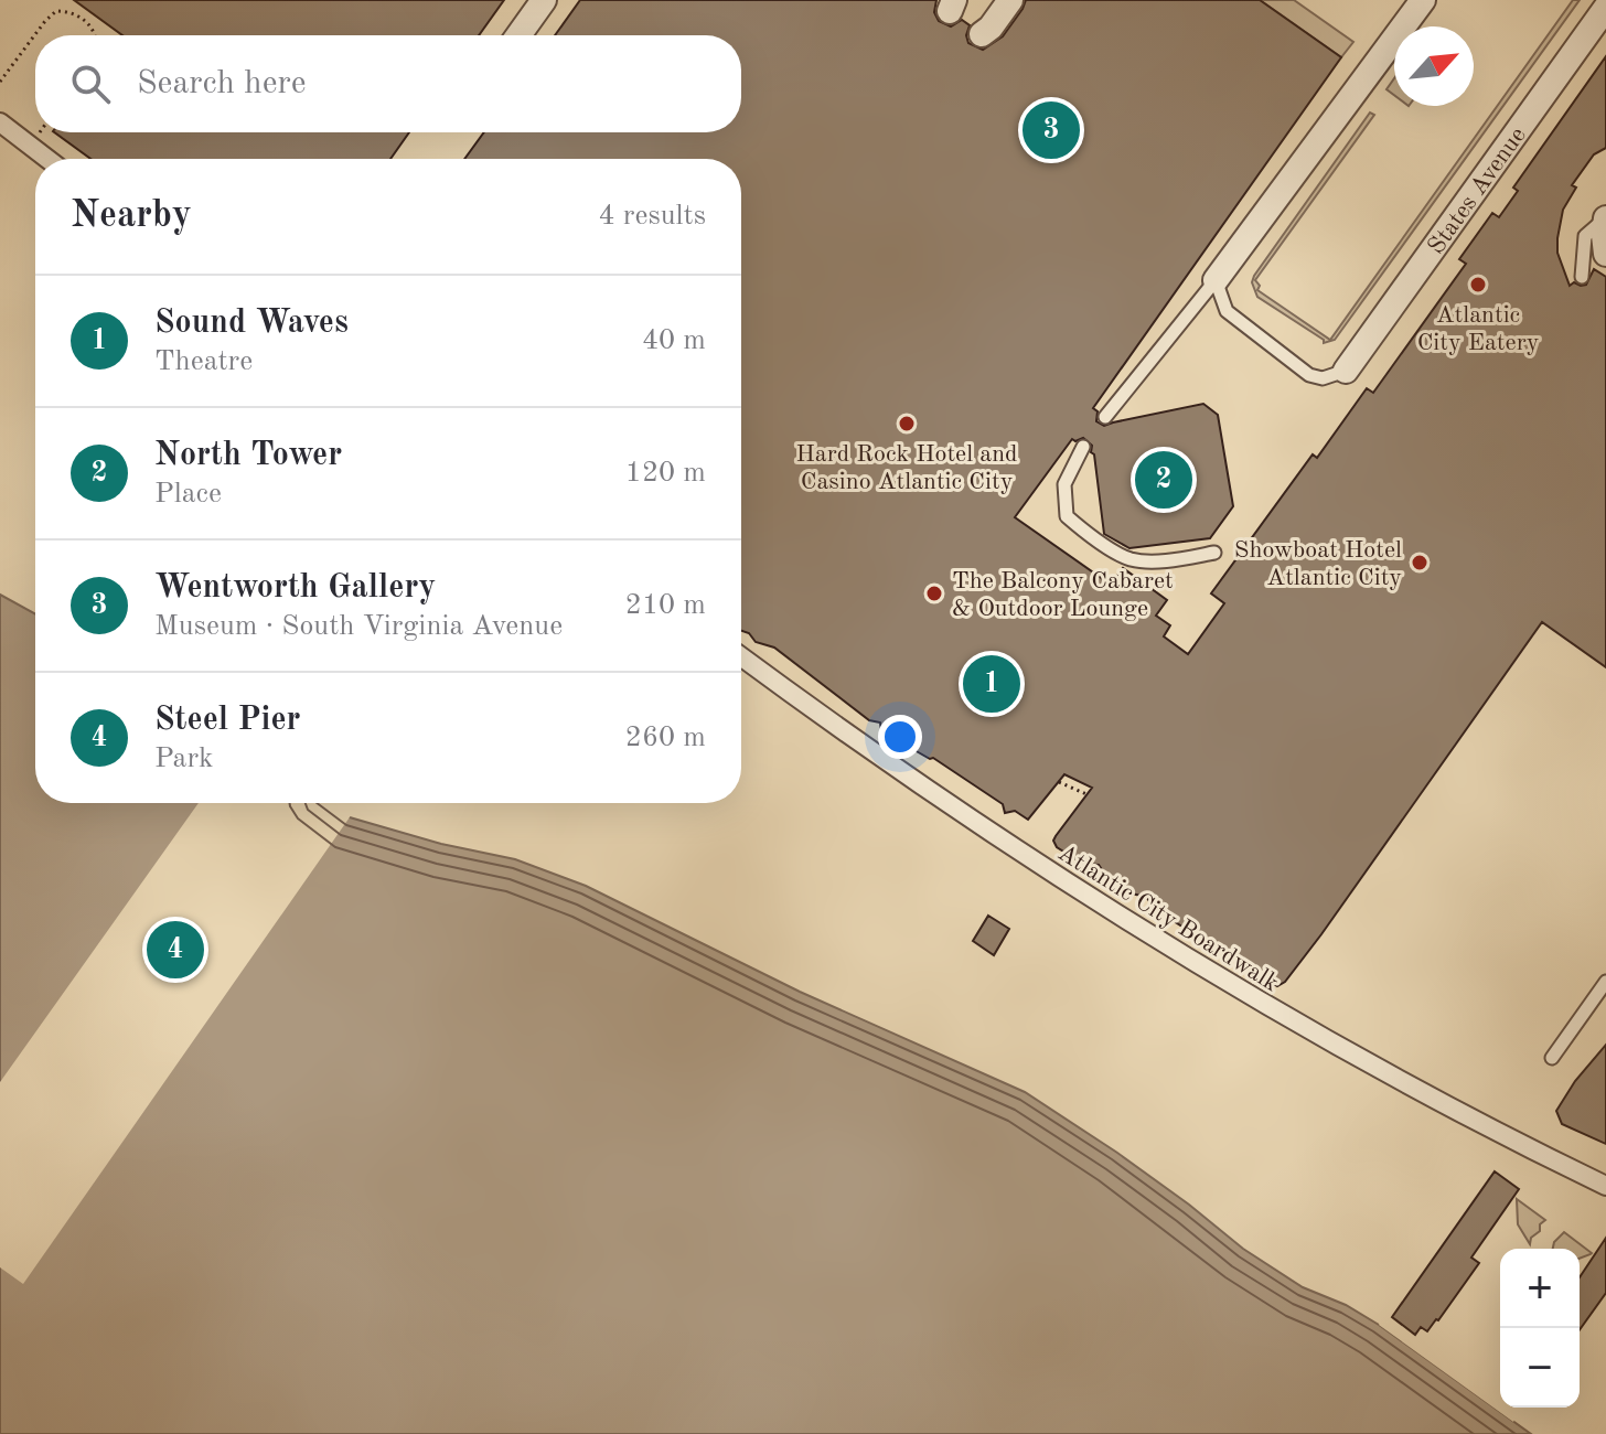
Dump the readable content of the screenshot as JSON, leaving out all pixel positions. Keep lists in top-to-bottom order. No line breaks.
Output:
{"streets":{"street":["States Avenue","Atlantic City Boardwalk"]},"places":["Atlantic City Eatery","Hard Rock Hotel and Casino Atlantic City","Showboat Hotel Atlantic City","The Balcony Cabaret & Outdoor Lounge"],"north":"top right","page":{"search":"Search here","pins":["3","2","1","4"],"heading":["Nearby","4 results"],"list":[{"mark":"1","name":"Sound Waves","note":"Theatre","value":"40 m"},{"mark":"2","name":"North Tower","note":"Place","value":"120 m"},{"mark":"3","name":"Wentworth Gallery","note":"Museum · South Virginia Avenue","value":"210 m"},{"mark":"4","name":"Steel Pier","note":"Park","value":"260 m"}],"map_buttons":["+","−"]}}
